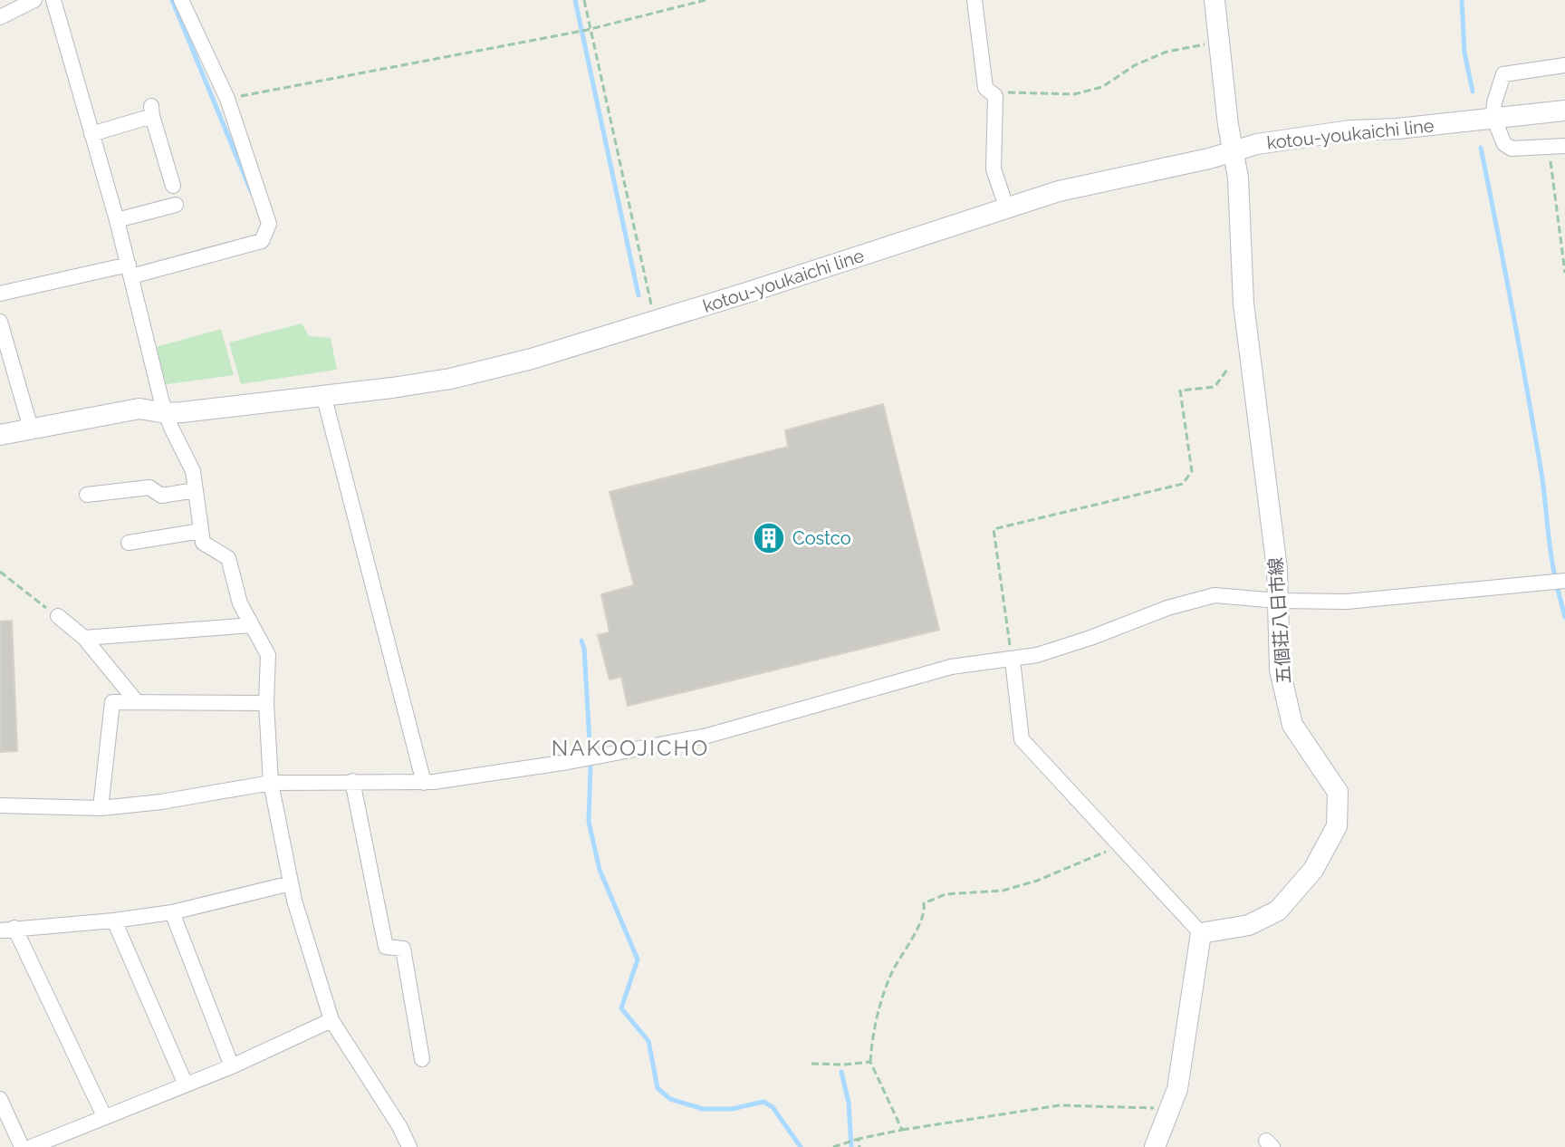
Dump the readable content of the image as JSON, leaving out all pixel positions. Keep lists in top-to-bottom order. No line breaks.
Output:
{"streets":{"main road":["kotou-youkaichi line","五個荘八日市線"]},"crossings":[["kotou-youkaichi line","五個荘八日市線"]],"districts":["NAKOOJICHO"],"places":{"building":["Costco"]}}
